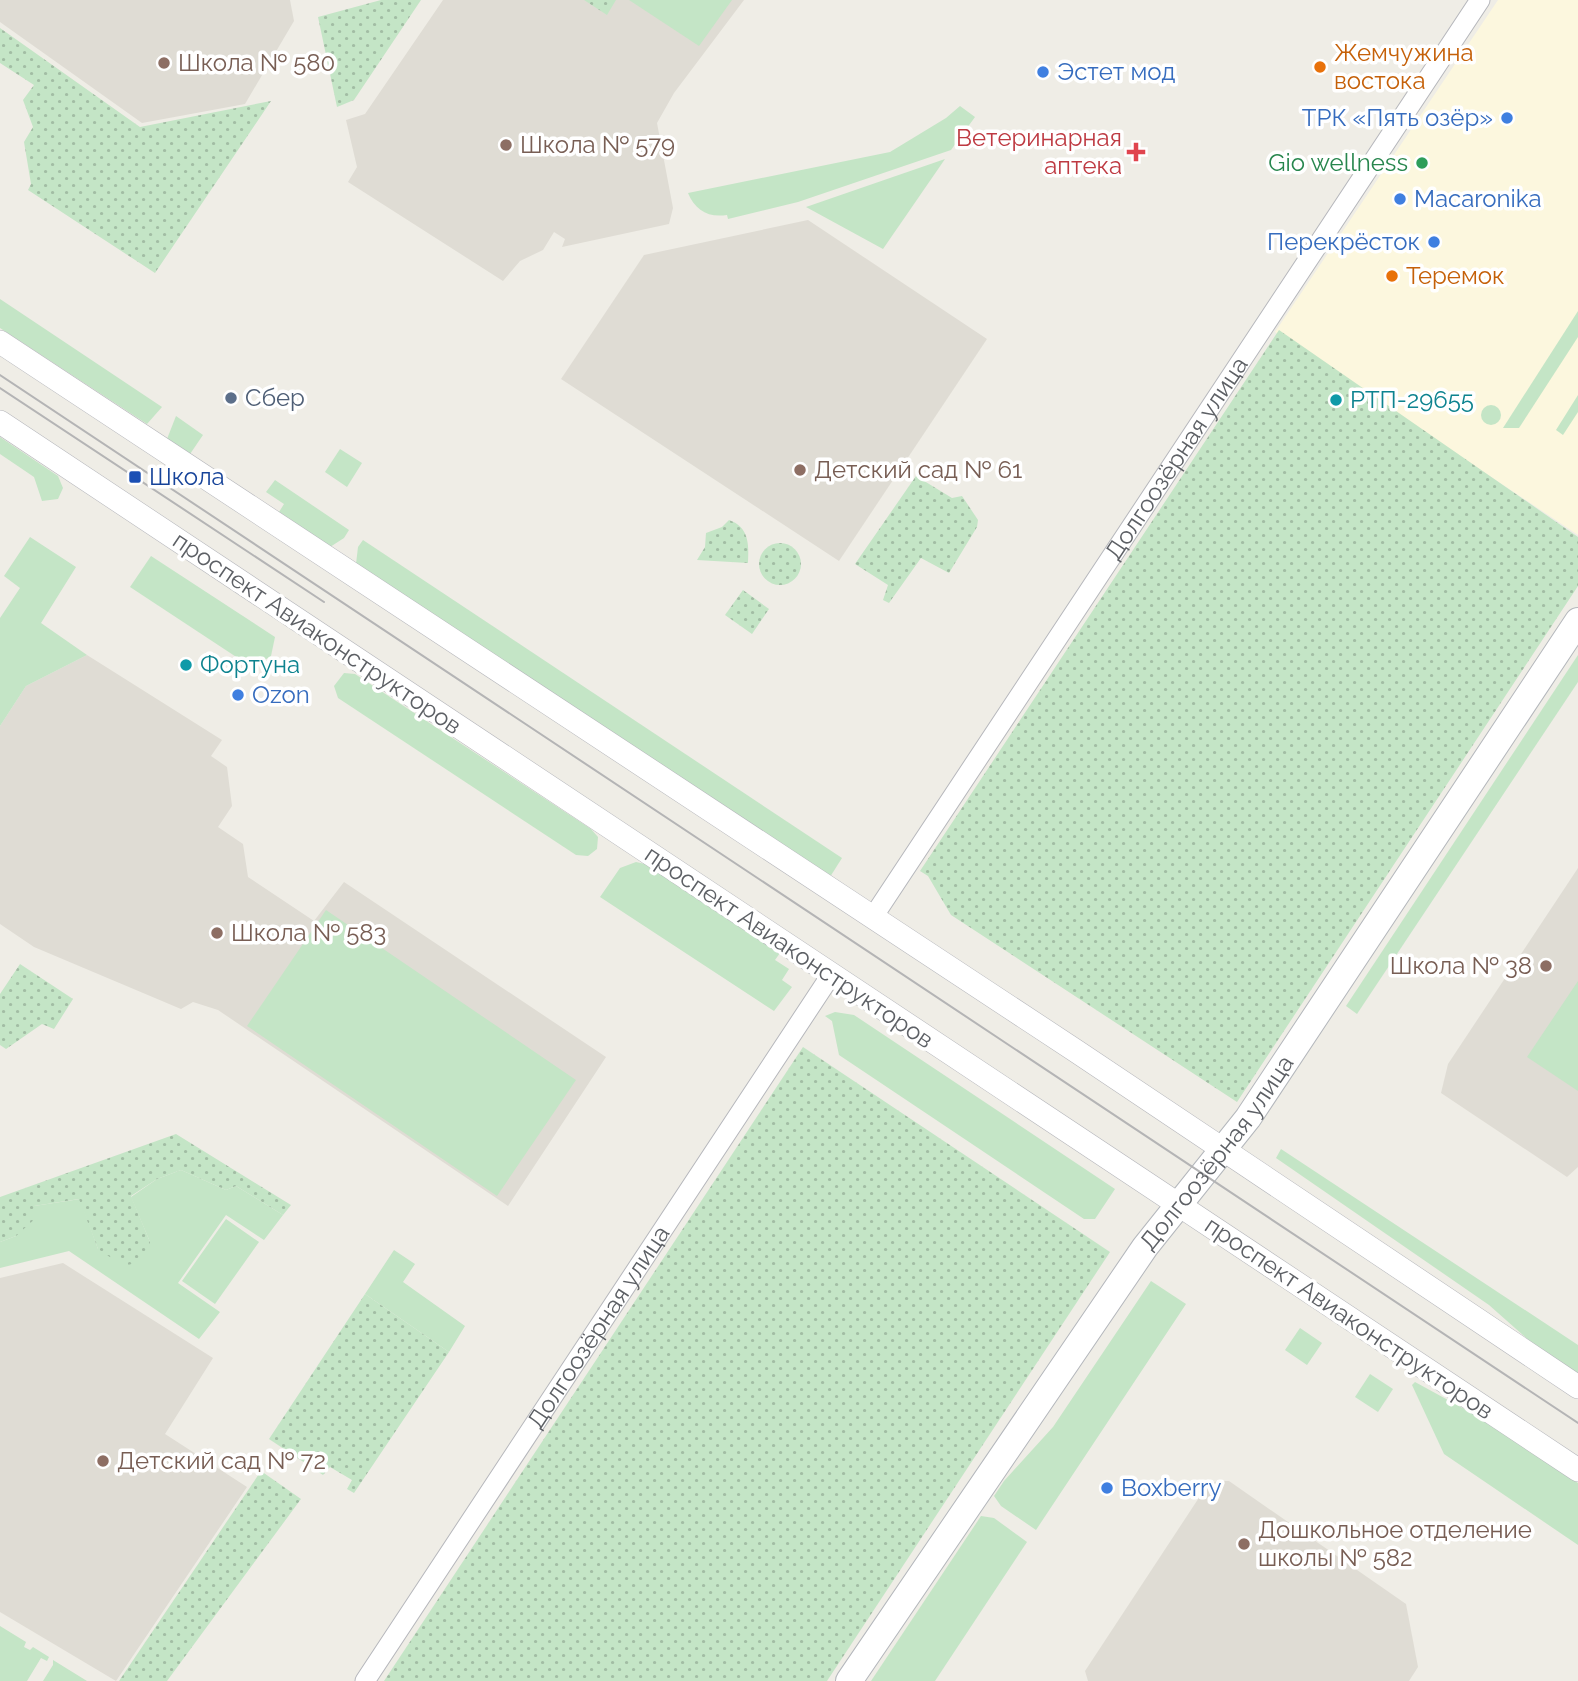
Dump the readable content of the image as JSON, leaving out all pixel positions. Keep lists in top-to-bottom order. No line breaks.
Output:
{"streets":{"main road":["Долгоозёрная улица"],"street":["проспект Авиаконструкторов"]},"crossings":[["Долгоозёрная улица","проспект Авиаконструкторов"]],"places":{"other":["Школа № 580","Жемчужина востока","Эстет мод","ТРК «Пять озёр»","Школа № 579","Gio wellness","Macaronika","Перекрёсток","Теремок","Сбер","РТП-29655","Детский сад № 61","Фортуна","Ozon","Школа № 583","Школа № 38","Детский сад № 72","Boxberry","Дошкольное отделение школы № 582"],"health":["Ветеринарная аптека"],"transit":["Школа"]}}
